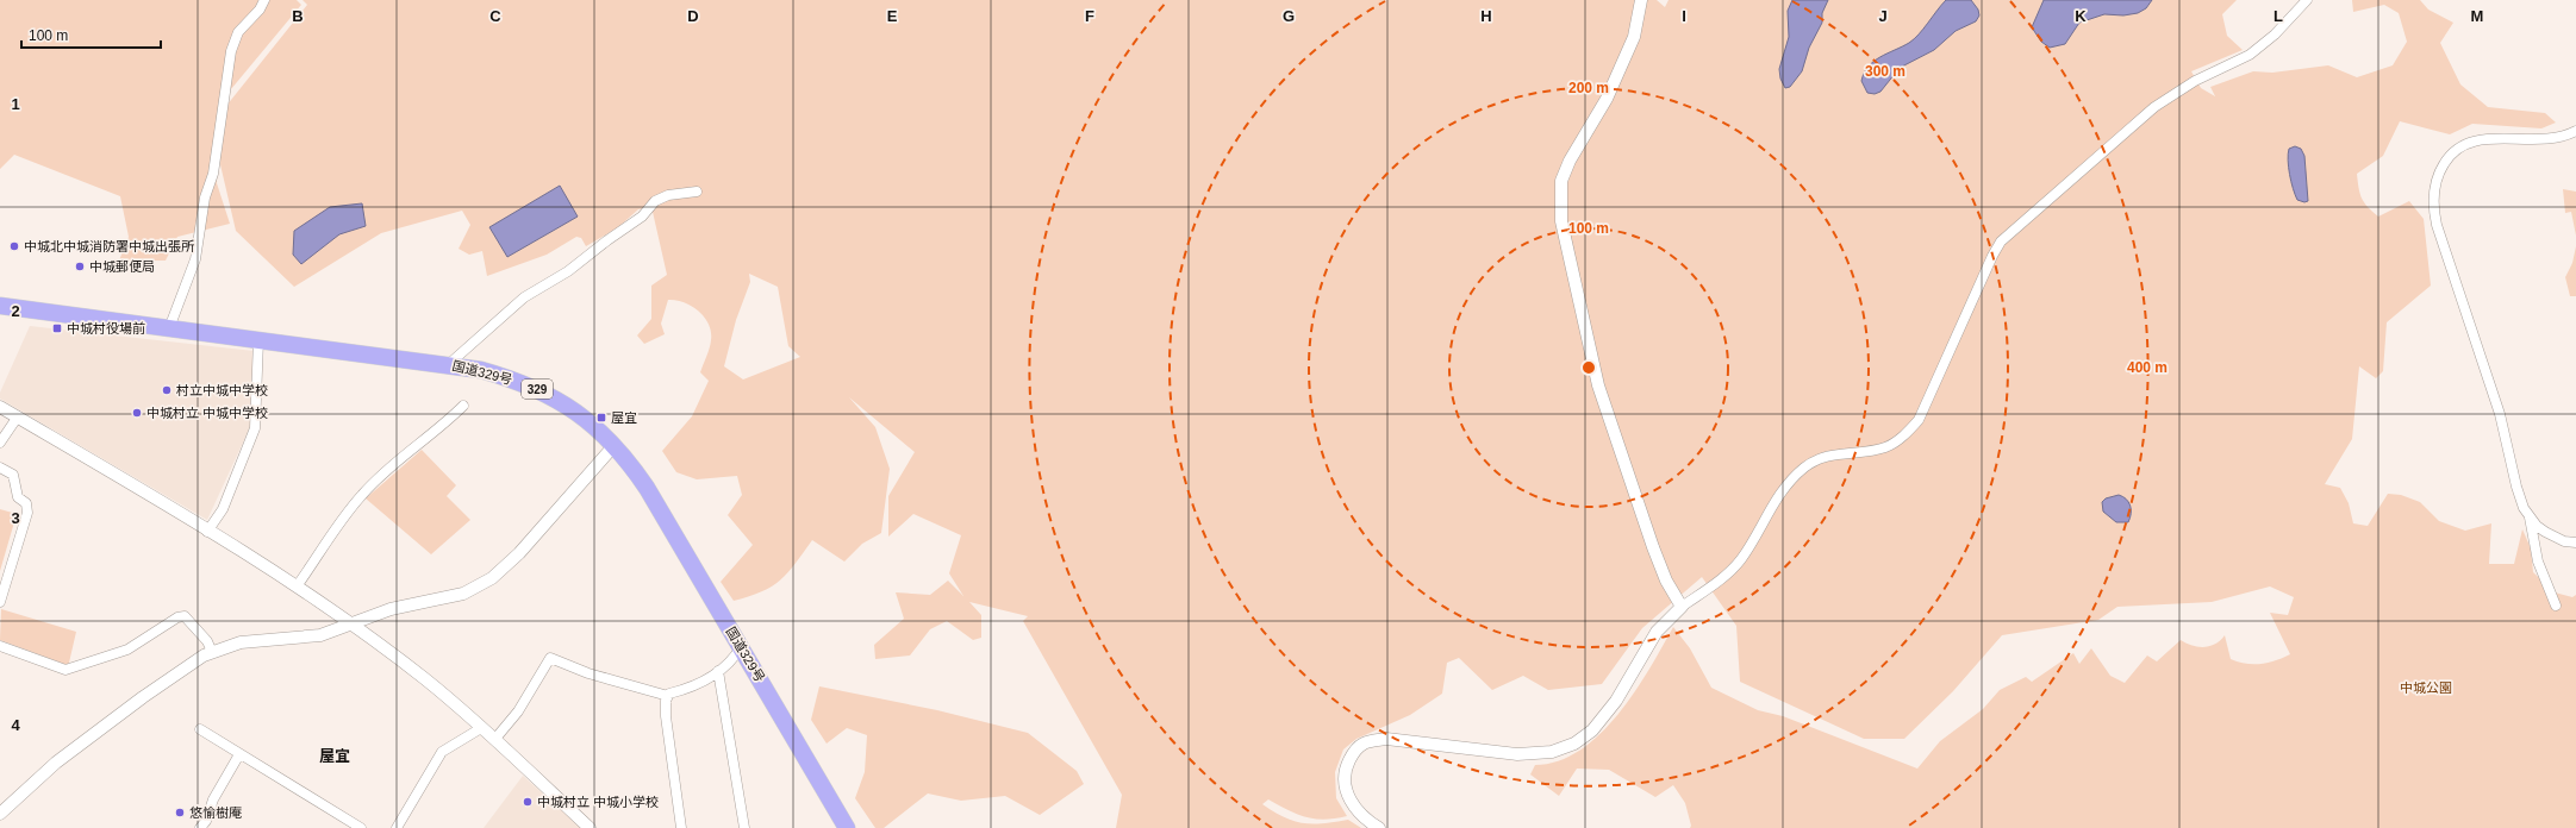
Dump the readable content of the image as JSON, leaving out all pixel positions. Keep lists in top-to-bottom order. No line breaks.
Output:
{"streets":{"highway":["国道329号","329"]},"districts":["屋宜"],"parks":["中城公園"],"places":{"other":["中城北中城消防署中城出張所","中城郵便局","村立中城中学校","中城村立 中城中学校","中城村立 中城小学校","悠愉樹庵"],"transit":["中城村役場前","屋宜"]},"scale_bar":"100 m","grid":{"columns":["B","C","D","E","F","G","H","I","J","K","L","M"],"rows":["1","2","3","4"]},"rings":["300 m","200 m","100 m","400 m"]}
